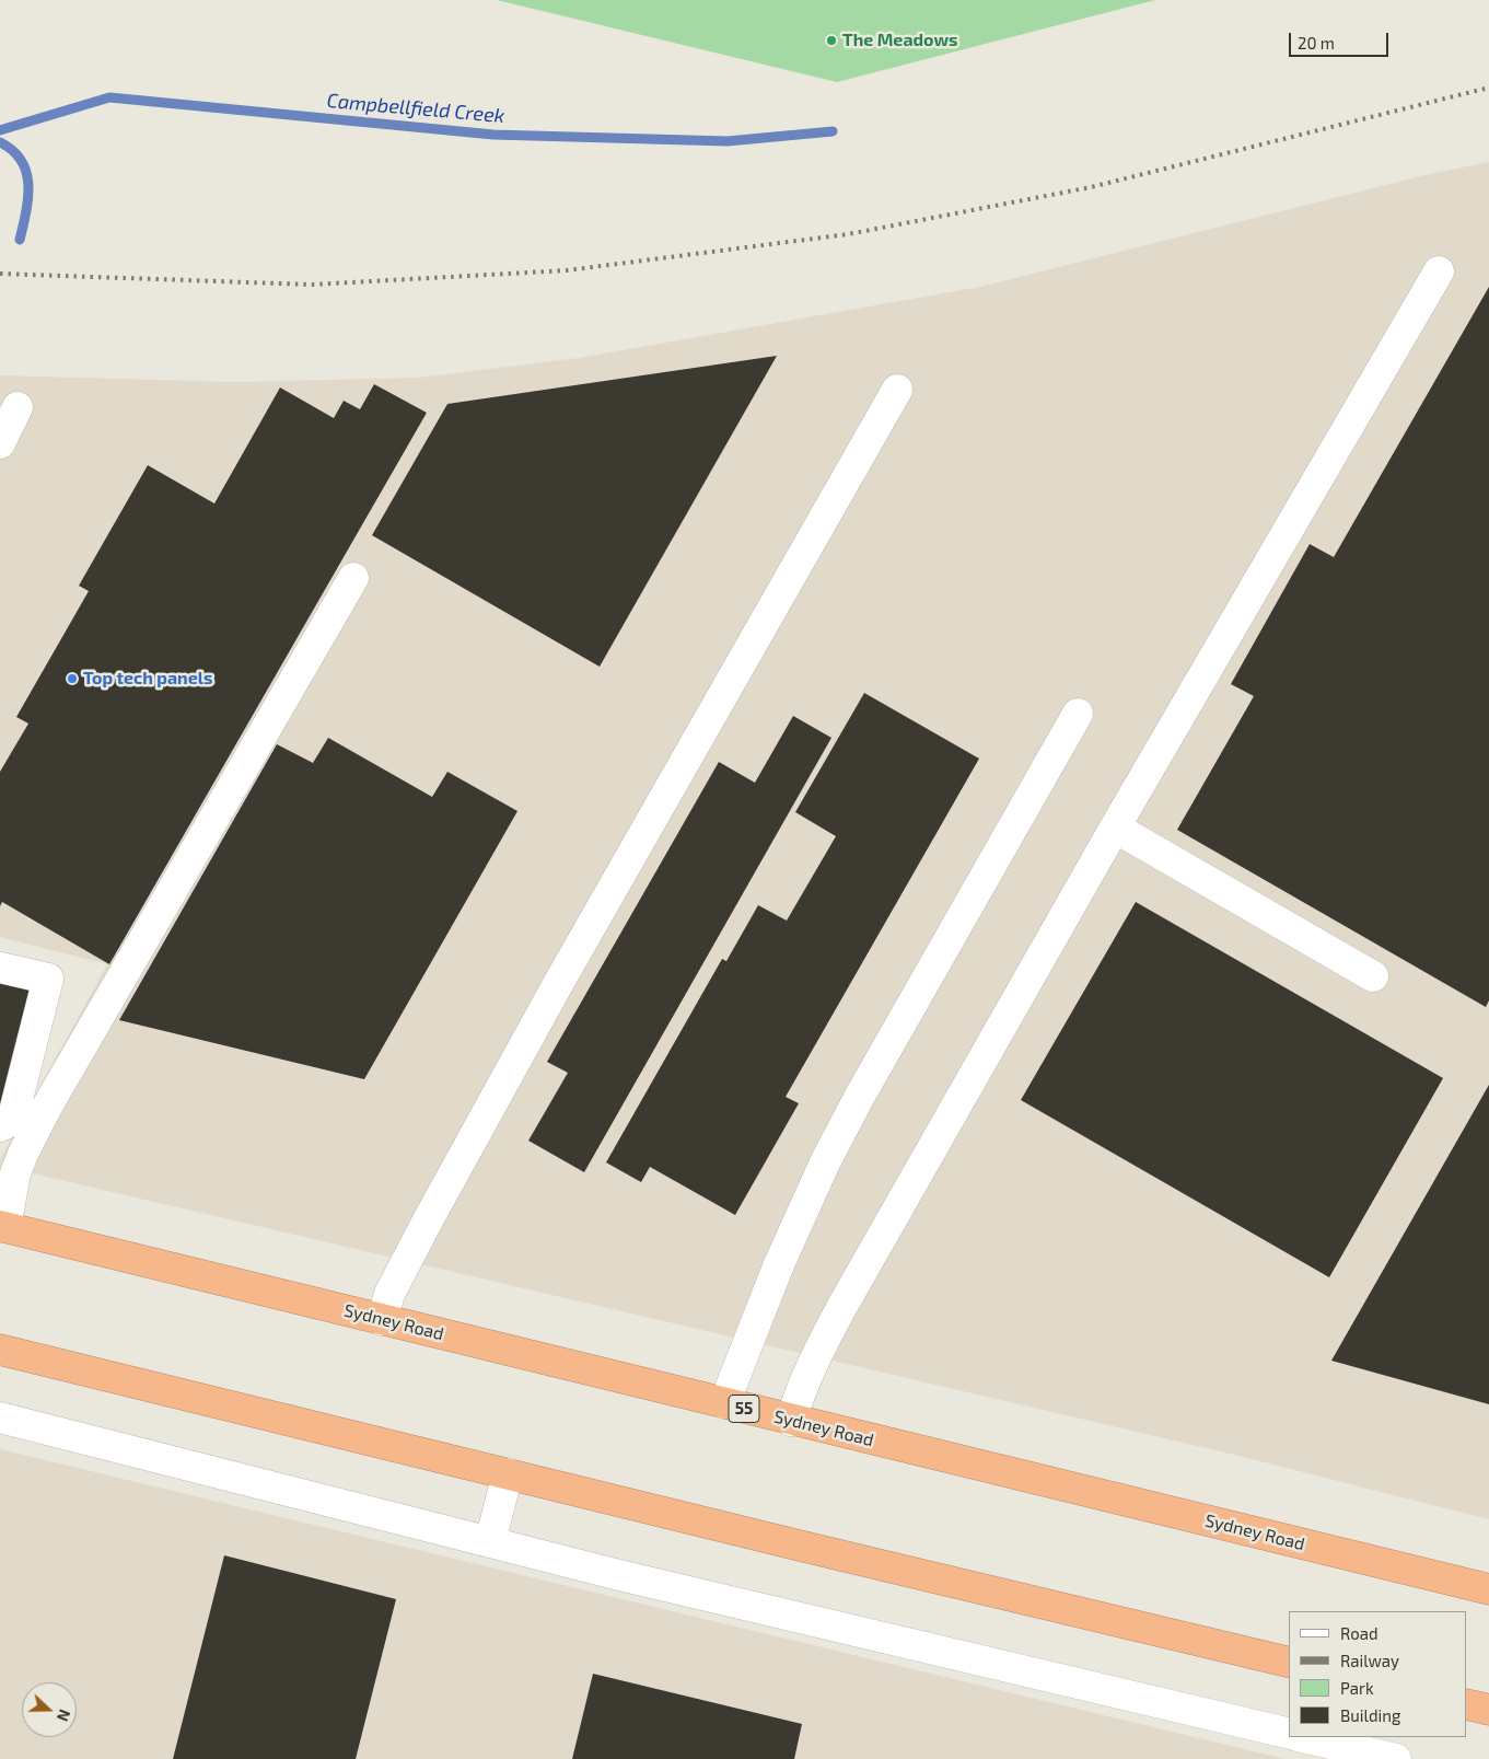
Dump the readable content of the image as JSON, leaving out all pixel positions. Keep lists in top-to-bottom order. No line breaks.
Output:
{"streets":{"highway":["Sydney Road","55"]},"water":["Campbellfield Creek"],"places":["The Meadows","Top tech panels"],"legend":["Road","Railway","Park","Building"],"scale_bar":"20 m","north":"right"}
